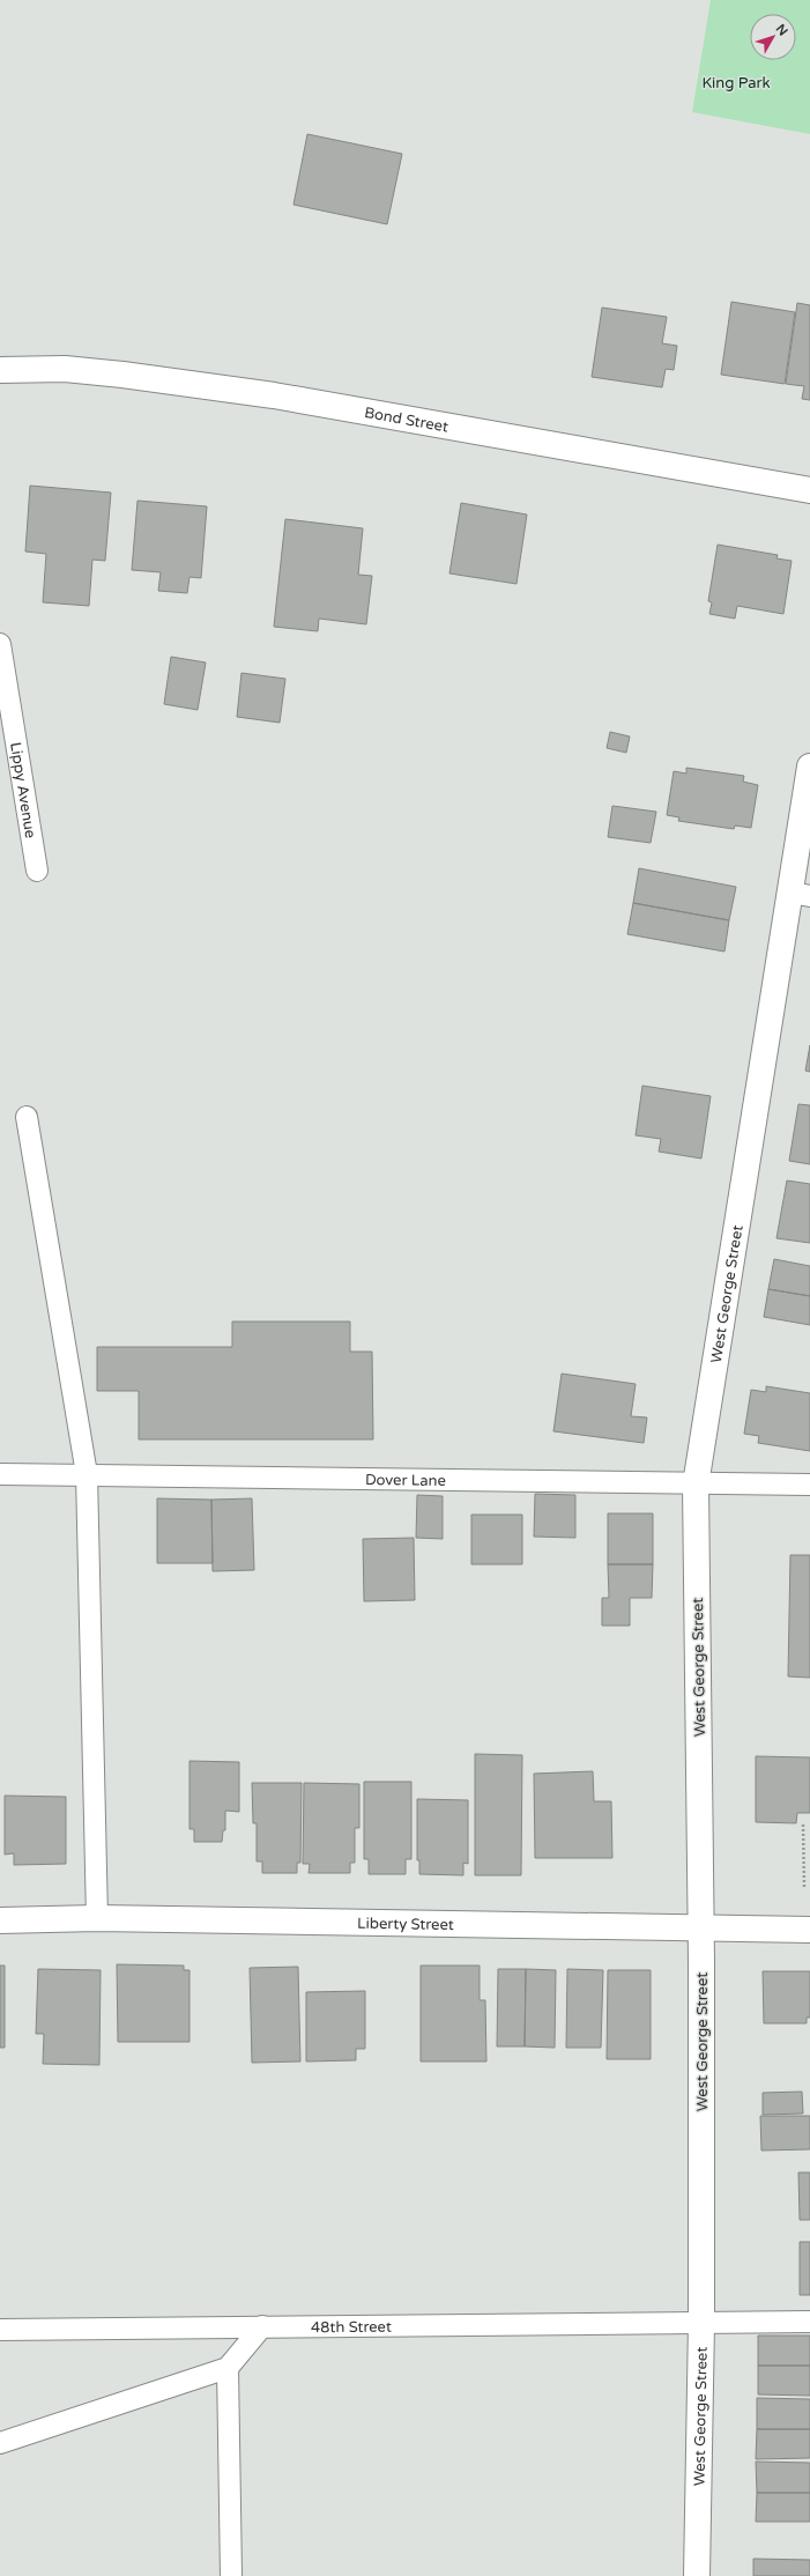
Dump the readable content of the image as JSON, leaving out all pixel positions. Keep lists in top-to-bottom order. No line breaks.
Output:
{"streets":{"main road":["Bond Street","West George Street","Liberty Street"],"lane":["Lippy Avenue","Dover Lane","48th Street"]},"crossings":[["West George Street","Dover Lane"],["West George Street","Liberty Street"],["West George Street","48th Street"]],"parks":["King Park"],"north":"top right"}
